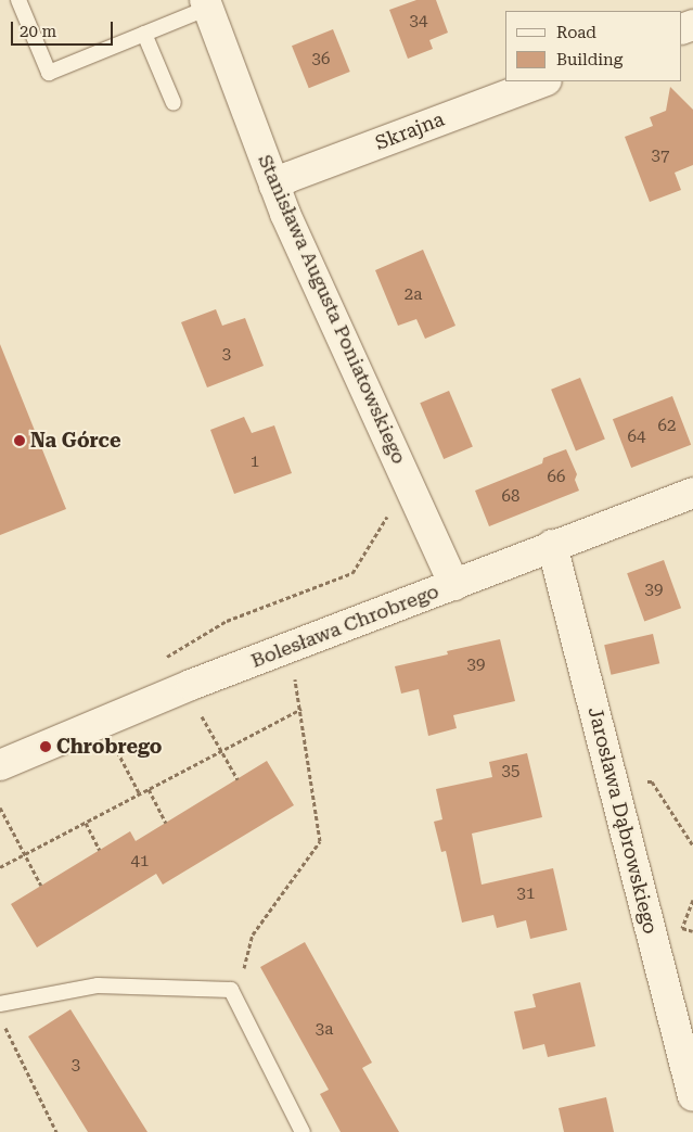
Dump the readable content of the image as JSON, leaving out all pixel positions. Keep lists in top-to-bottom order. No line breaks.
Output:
{"streets":{"street":["Skrajna","Stanisława Augusta Poniatowskiego","Bolesława Chrobrego","Jarosława Dąbrowskiego"]},"crossings":[["Skrajna","Stanisława Augusta Poniatowskiego"],["Stanisława Augusta Poniatowskiego","Bolesława Chrobrego"],["Bolesława Chrobrego","Jarosława Dąbrowskiego"]],"places":["Na Górce","Chrobrego"],"house_numbers":["34","36","37","2a","3","62","64","1","66","68","39","39","35","41","31","3a","3"],"legend":["Road","Building"],"scale_bar":"20 m"}
